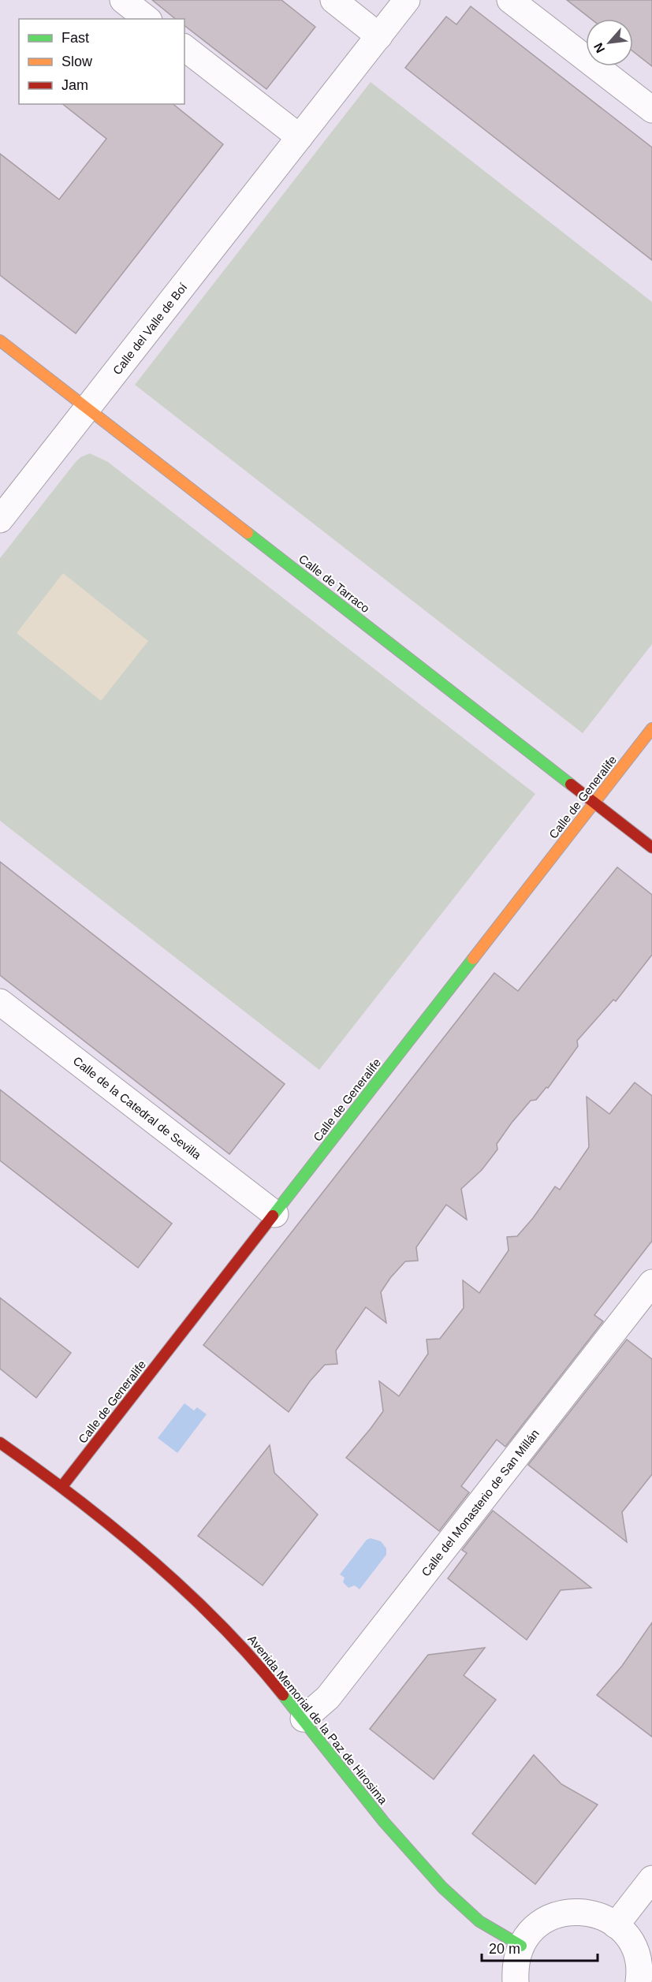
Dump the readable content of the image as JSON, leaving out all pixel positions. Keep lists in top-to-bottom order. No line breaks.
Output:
{"streets":{"street":["Calle del Valle de Boí","Calle de Tarraco","Calle de Generalife","Calle de la Catedral de Sevilla","Calle del Monasterio de San Millán","Avenida Memorial de la Paz de Hirosima"]},"crossings":[["Calle del Valle de Boí","Calle de Tarraco"],["Calle de Tarraco","Calle de Generalife"],["Calle de Generalife","Calle de la Catedral de Sevilla"],["Calle de Generalife","Avenida Memorial de la Paz de Hirosima"],["Calle del Monasterio de San Millán","Avenida Memorial de la Paz de Hirosima"]],"legend":["Fast","Slow","Jam"],"scale_bar":"20 m","north":"bottom left"}
